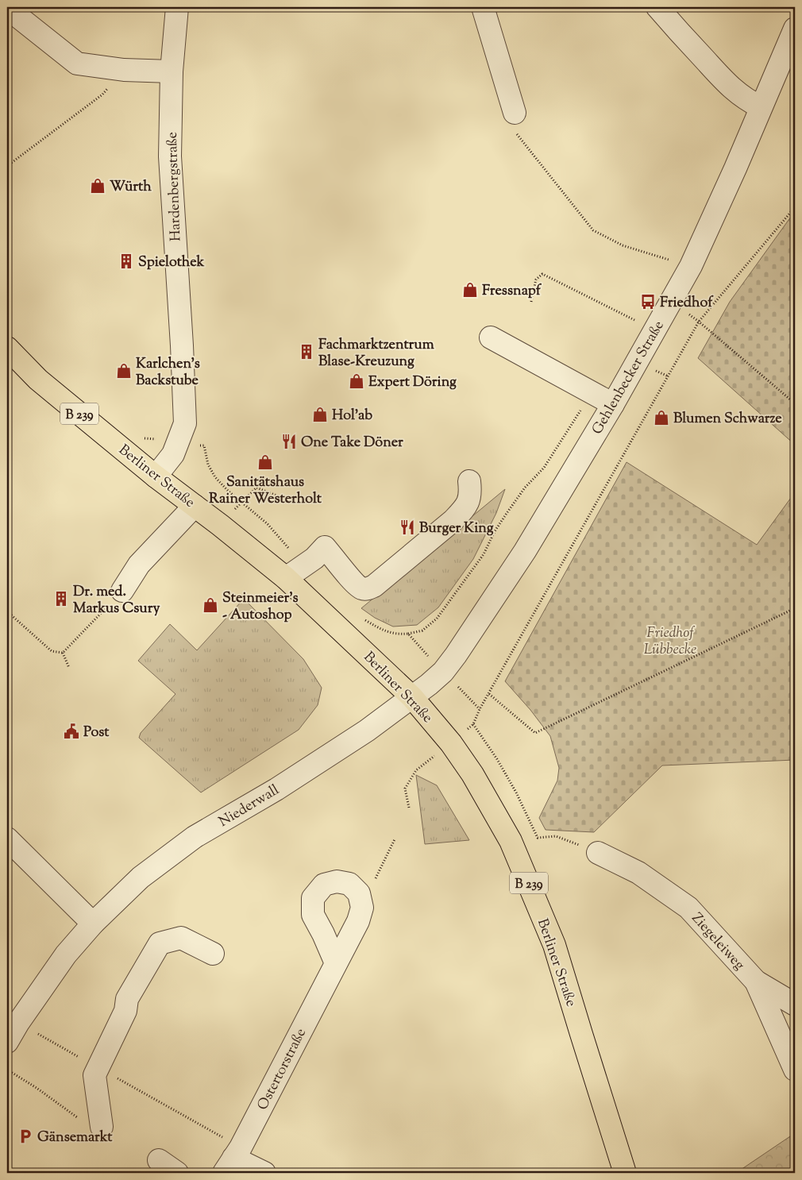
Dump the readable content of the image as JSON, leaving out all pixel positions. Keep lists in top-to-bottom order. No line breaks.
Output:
{"streets":{"main road":["B 239","Berliner Straße"],"street":["Hardenbergstraße","Gehlenbecker Straße","Niederwall","Ziegeleiweg","Ostertorstraße"]},"crossings":[["Hardenbergstraße","Berliner Straße"],["Gehlenbecker Straße","Berliner Straße"],["Gehlenbecker Straße","Niederwall"],["Berliner Straße","Niederwall"]],"parks":["Friedhof Lübbecke"],"places":{"shop":["Würth","Fressnapf","Karlchen's Backstube","Expert Döring","Hol'ab","Blumen Schwarze","Sanitätshaus Rainer Westerholt","Steinmeier's - Autoshop"],"building":["Spielothek","Fachmarktzentrum Blase-Kreuzung","Dr. med. Markus Csury"],"bus stop":["Friedhof"],"restaurant":["One Take Döner","Burger King"],"public building":["Post"],"parking":["Gänsemarkt"]}}
